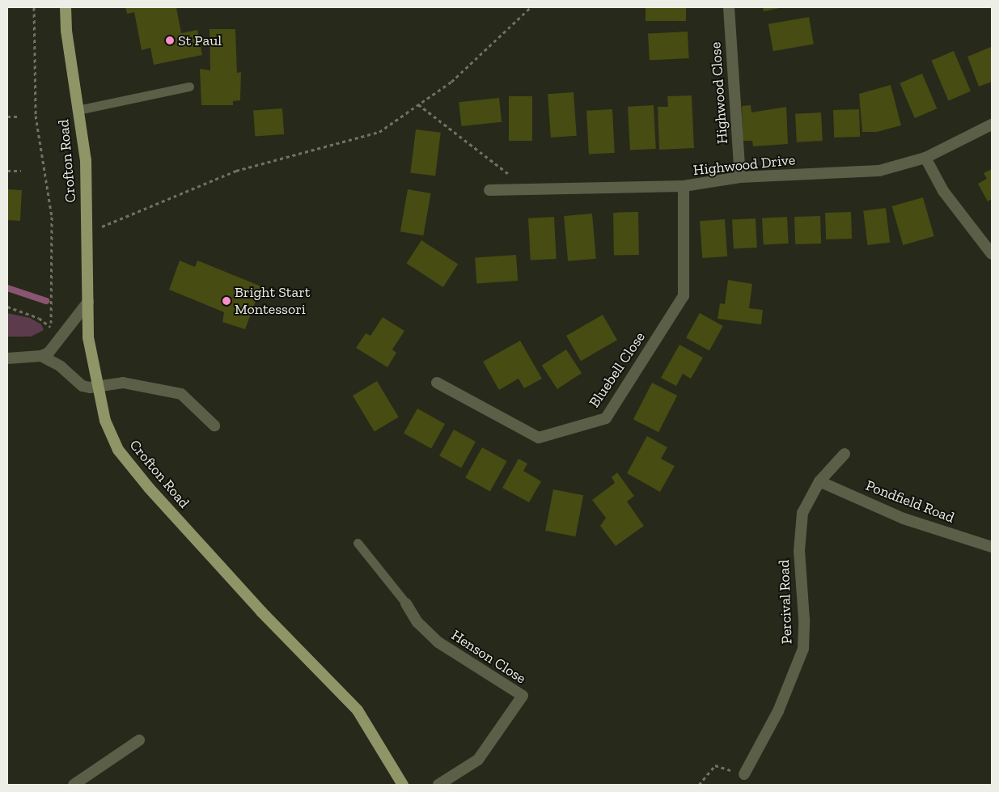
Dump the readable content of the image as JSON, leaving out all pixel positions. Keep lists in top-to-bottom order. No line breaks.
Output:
{"streets":{"main road":["Crofton Road"],"street":["Highwood Close","Highwood Drive","Bluebell Close","Pondfield Road","Percival Road","Henson Close"]},"crossings":[["Highwood Close","Highwood Drive"],["Highwood Drive","Bluebell Close"],["Pondfield Road","Percival Road"]],"places":["St Paul","Bright Start Montessori"]}
